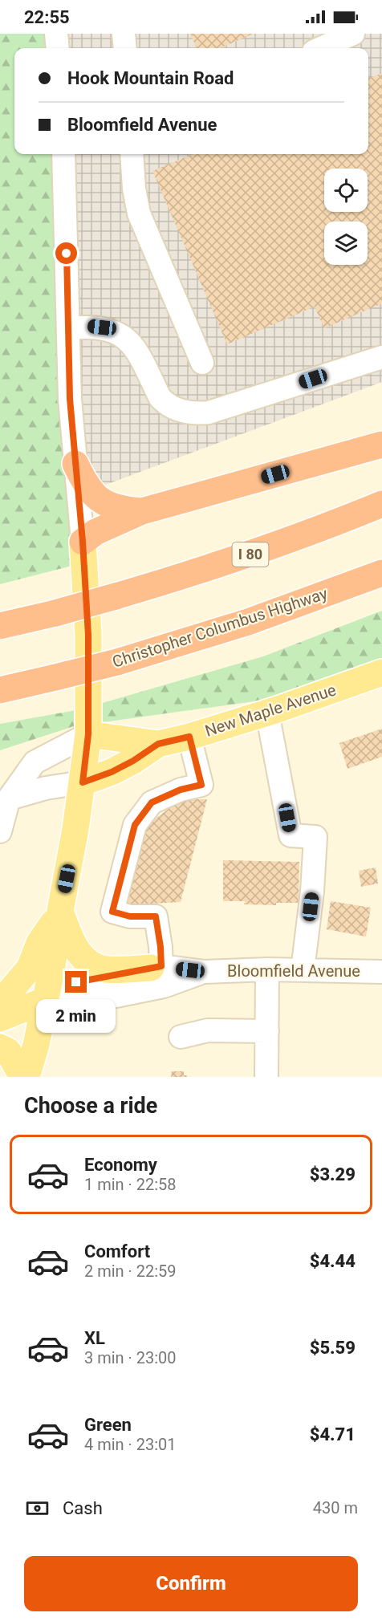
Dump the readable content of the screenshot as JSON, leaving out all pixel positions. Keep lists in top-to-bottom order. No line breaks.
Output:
{"streets":{"highway":["I 80","Christopher Columbus Highway"],"main road":["New Maple Avenue","Bloomfield Avenue"]},"page":{"status":"22:55","banner":["Hook Mountain Road","Bloomfield Avenue"],"bubble":"2 min","heading":"Choose a ride","list":[{"name":"Economy","note":"1 min · 22:58","value":"$3.29"},{"name":"Comfort","note":"2 min · 22:59","value":"$4.44"},{"name":"XL","note":"3 min · 23:00","value":"$5.59"},{"name":"Green","note":"4 min · 23:01","value":"$4.71"}],"pay":["Cash","430 m"],"buttons":"Confirm"}}
